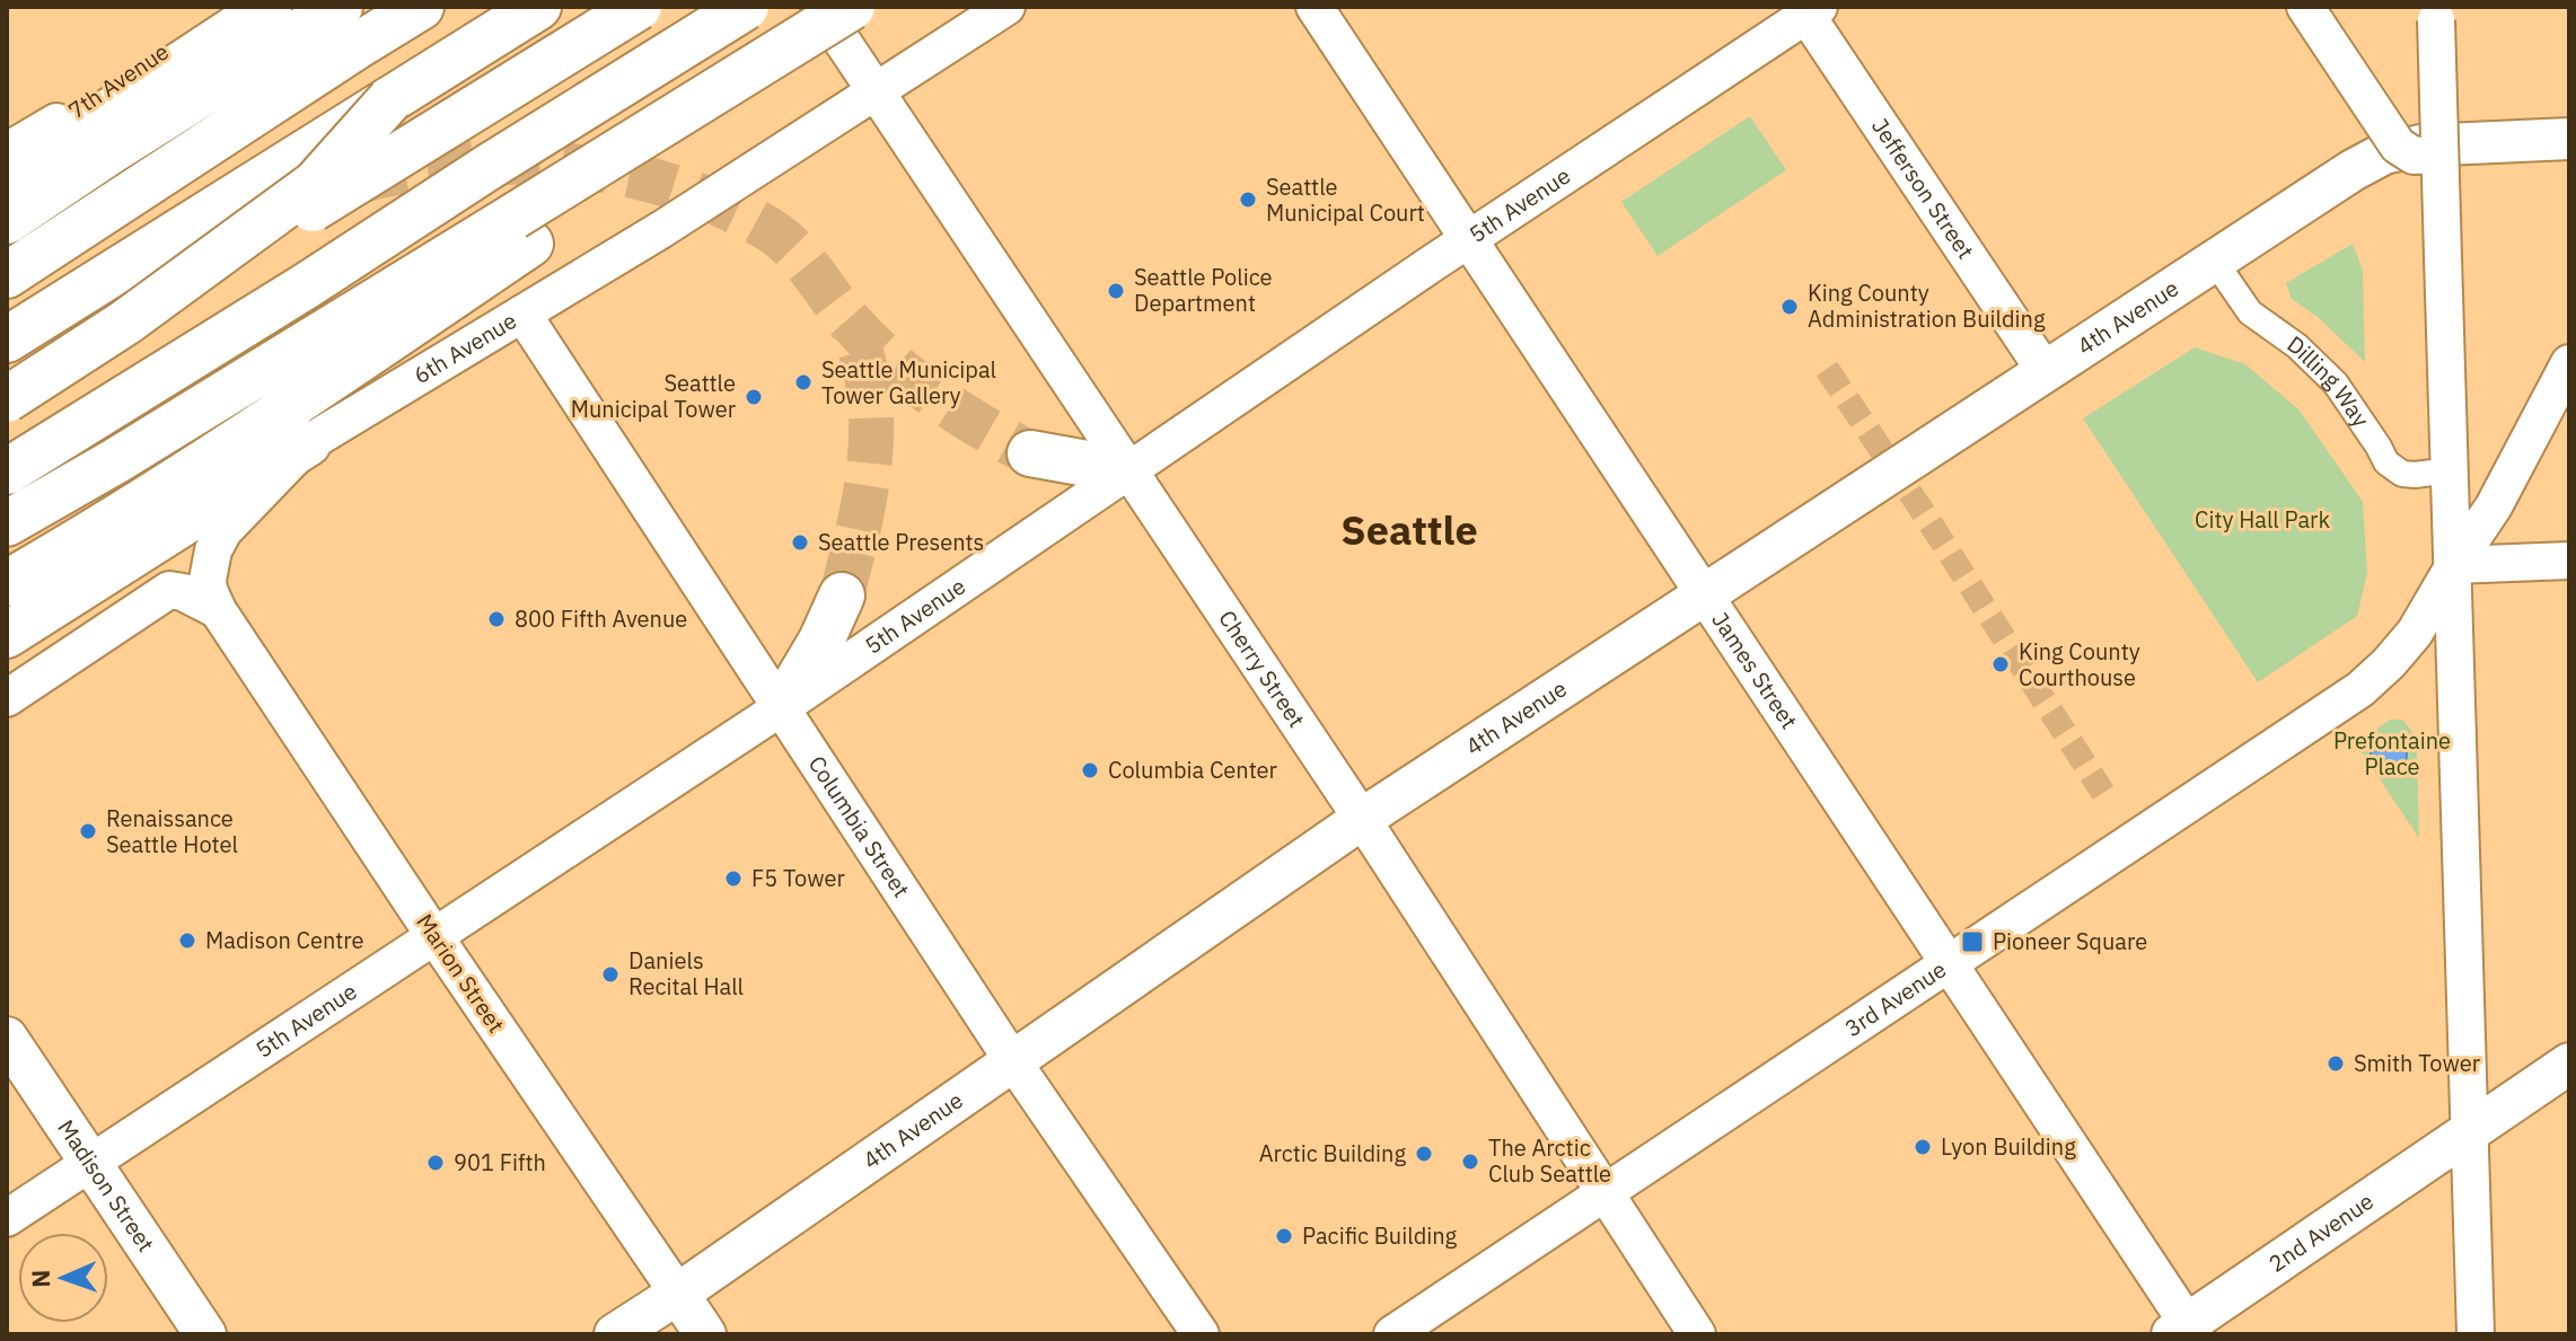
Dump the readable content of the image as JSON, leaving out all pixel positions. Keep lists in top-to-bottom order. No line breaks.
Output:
{"streets":{"main road":["7th Avenue","Jefferson Street","5th Avenue","4th Avenue","6th Avenue","Cherry Street","James Street","Columbia Street","Marion Street","3rd Avenue","Madison Street","2nd Avenue"],"street":["Dilling Way"]},"crossings":[["Jefferson Street","5th Avenue"],["Jefferson Street","4th Avenue"],["5th Avenue","Cherry Street"],["5th Avenue","James Street"],["5th Avenue","Columbia Street"],["5th Avenue","Marion Street"],["5th Avenue","Madison Street"],["4th Avenue","Dilling Way"],["4th Avenue","Cherry Street"],["4th Avenue","James Street"],["4th Avenue","Columbia Street"],["4th Avenue","Marion Street"],["6th Avenue","Cherry Street"],["6th Avenue","Columbia Street"],["6th Avenue","Marion Street"],["Cherry Street","3rd Avenue"],["James Street","3rd Avenue"],["James Street","2nd Avenue"]],"districts":["Seattle"],"parks":["City Hall Park","Prefontaine Place"],"places":{"other":["Seattle Municipal Court","Seattle Police Department","King County Administration Building","Seattle Municipal Tower Gallery","Seattle Municipal Tower","Seattle Presents","800 Fifth Avenue","King County Courthouse","Columbia Center","Renaissance Seattle Hotel","F5 Tower","Madison Centre","Daniels Recital Hall","Smith Tower","Lyon Building","Arctic Building","The Arctic Club Seattle","901 Fifth","Pacific Building"],"transit":["Pioneer Square"]},"north":"left"}
